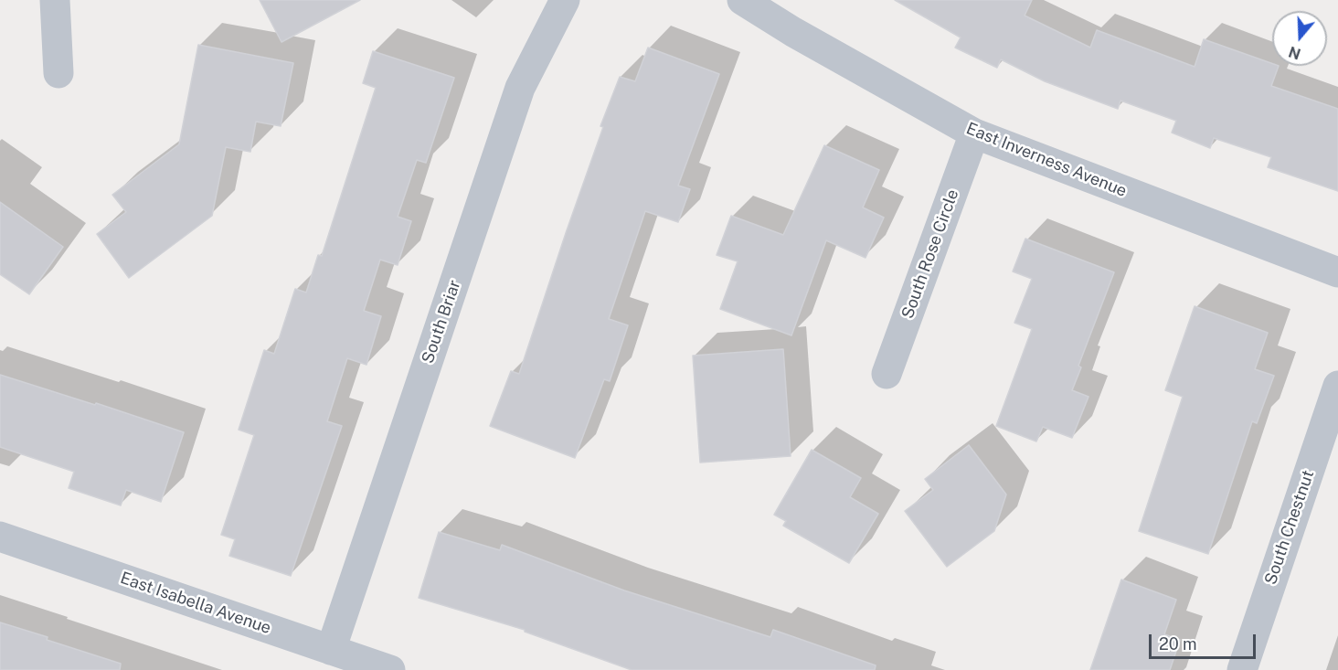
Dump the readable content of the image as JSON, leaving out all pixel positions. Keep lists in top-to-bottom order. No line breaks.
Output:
{"streets":{"street":["East Inverness Avenue","South Rose Circle","South Briar","South Chestnut","East Isabella Avenue"]},"crossings":[["East Inverness Avenue","South Rose Circle"],["South Briar","East Isabella Avenue"]],"scale_bar":"20 m","north":"bottom"}
